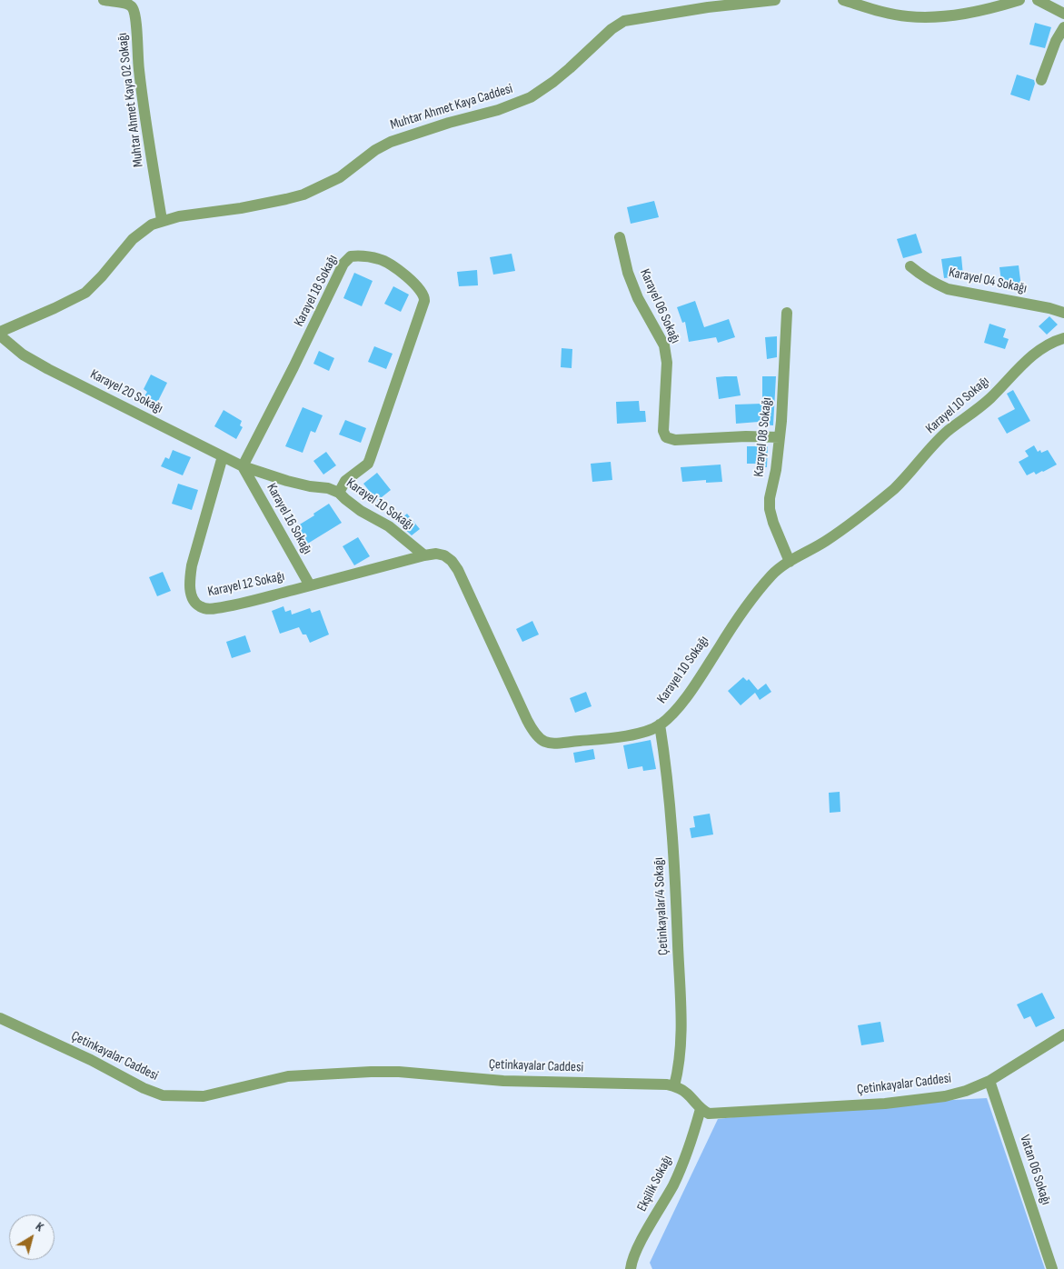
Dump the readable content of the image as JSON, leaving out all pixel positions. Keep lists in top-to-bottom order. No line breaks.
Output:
{"streets":{"street":["Muhtar Ahmet Kaya 02 Sokağı","Muhtar Ahmet Kaya Caddesi","Karayel 04 Sokağı","Karayel 18 Sokağı","Karayel 06 Sokağı","Karayel 20 Sokağı","Karayel 10 Sokağı","Karayel 08 Sokağı","Karayel 16 Sokağı","Karayel 12 Sokağı","Çetinkayalar/4 Sokağı","Çetinkayalar Caddesi","Vatan 06 Sokağı","Ekşilik Sokağı"]},"crossings":[["Muhtar Ahmet Kaya 02 Sokağı","Muhtar Ahmet Kaya Caddesi"],["Karayel 18 Sokağı","Karayel 20 Sokağı"],["Karayel 18 Sokağı","Karayel 10 Sokağı"],["Karayel 18 Sokağı","Karayel 16 Sokağı"],["Karayel 06 Sokağı","Karayel 08 Sokağı"],["Karayel 20 Sokağı","Karayel 10 Sokağı"],["Karayel 20 Sokağı","Karayel 16 Sokağı"],["Karayel 20 Sokağı","Karayel 12 Sokağı"],["Karayel 10 Sokağı","Karayel 08 Sokağı"],["Karayel 10 Sokağı","Karayel 16 Sokağı"],["Karayel 10 Sokağı","Karayel 12 Sokağı"],["Karayel 10 Sokağı","Çetinkayalar/4 Sokağı"],["Karayel 16 Sokağı","Karayel 12 Sokağı"],["Çetinkayalar/4 Sokağı","Çetinkayalar Caddesi"],["Çetinkayalar Caddesi","Vatan 06 Sokağı"],["Çetinkayalar Caddesi","Ekşilik Sokağı"]],"north":"top right"}
